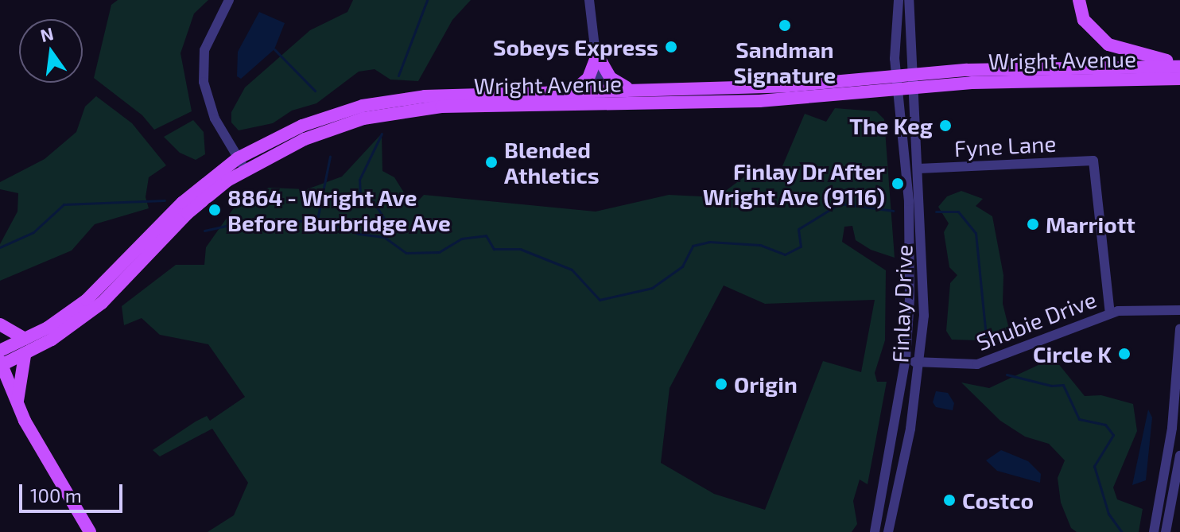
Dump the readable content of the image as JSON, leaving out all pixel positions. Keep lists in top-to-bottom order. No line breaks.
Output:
{"streets":{"main road":["Wright Avenue"],"street":["Fyne Lane","Finlay Drive","Shubie Drive"]},"crossings":[["Wright Avenue","Finlay Drive"],["Fyne Lane","Finlay Drive"],["Fyne Lane","Shubie Drive"],["Finlay Drive","Shubie Drive"]],"places":["Sandman Signature","Sobeys Express","The Keg","Blended Athletics","Finlay Dr After Wright Ave (9116)","8864 - Wright Ave Before Burbridge Ave","Marriott","Circle K","Origin","Costco"],"scale_bar":"100 m","north":"top"}
